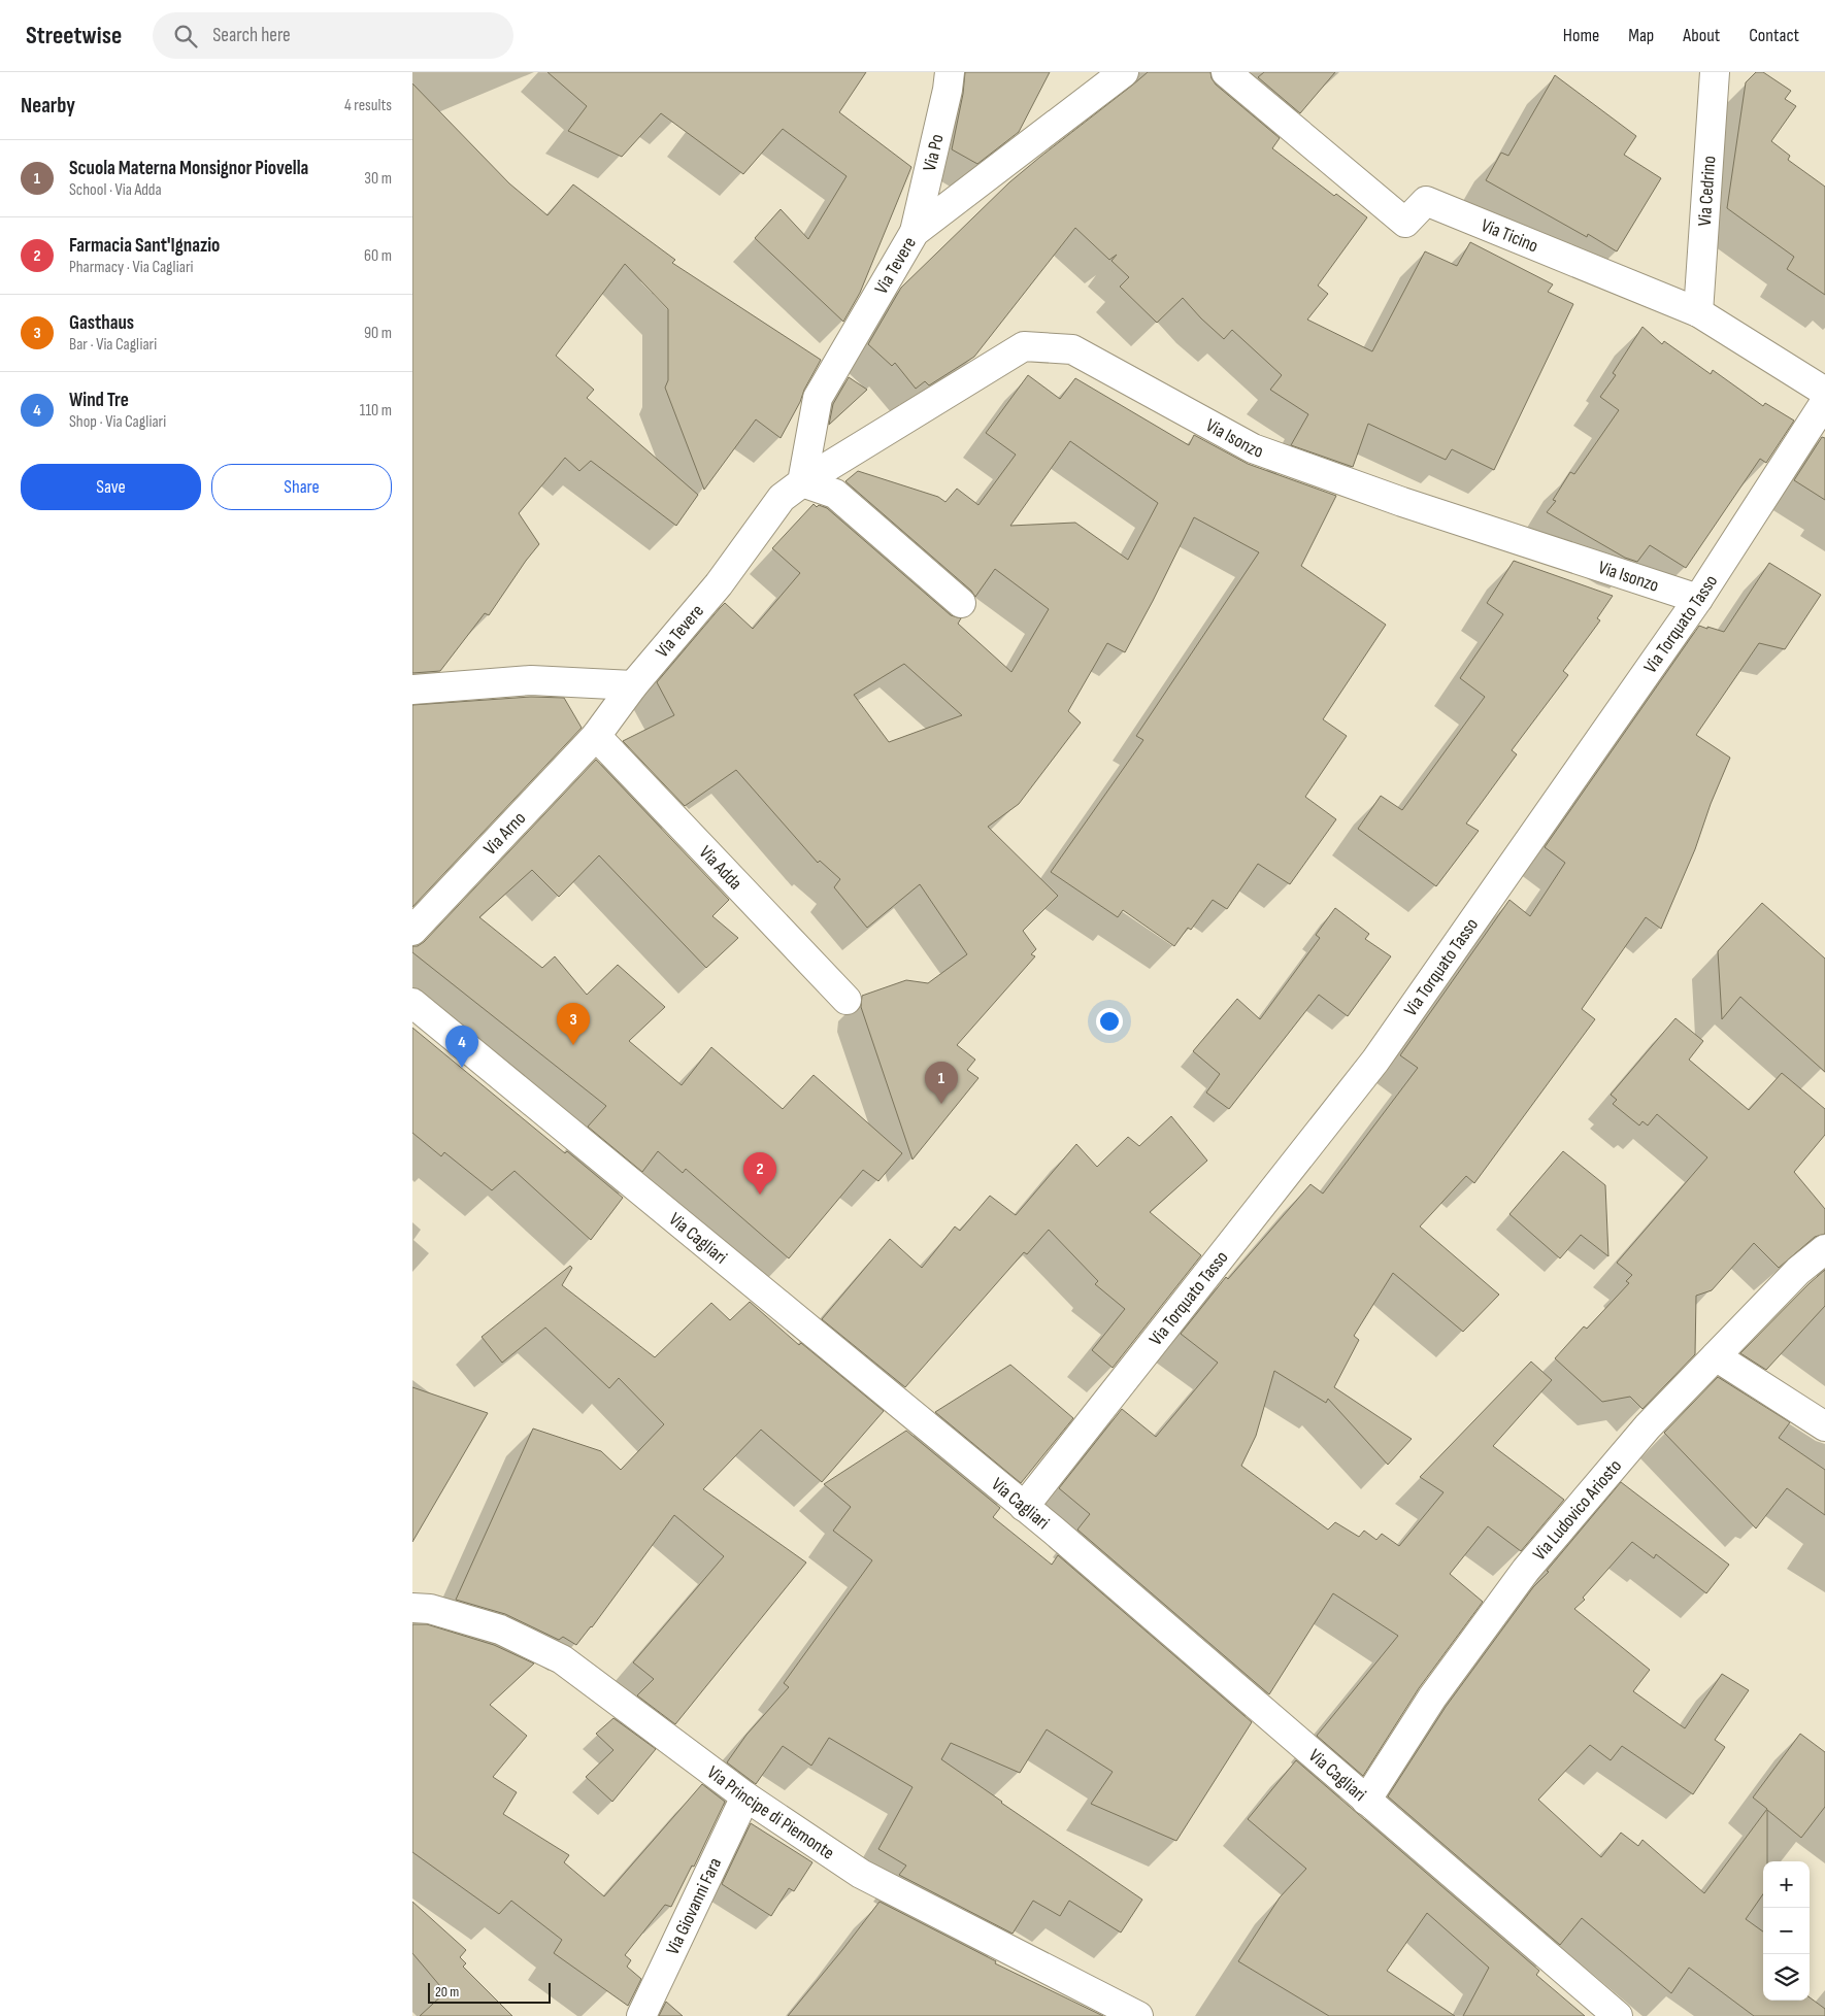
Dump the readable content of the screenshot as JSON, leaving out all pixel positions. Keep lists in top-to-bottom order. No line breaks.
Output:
{"streets":{"street":["Via Po","Via Cedrino","Via Ticino","Via Tevere","Via Isonzo","Via Torquato Tasso","Via Arno","Via Adda","Via Cagliari","Via Ludovico Ariosto","Via Principe di Piemonte","Via Giovanni Fara"]},"crossings":[["Via Po","Via Tevere"],["Via Cedrino","Via Ticino"],["Via Tevere","Via Isonzo"],["Via Tevere","Via Arno"],["Via Tevere","Via Adda"],["Via Isonzo","Via Torquato Tasso"],["Via Torquato Tasso","Via Cagliari"],["Via Arno","Via Adda"],["Via Cagliari","Via Ludovico Ariosto"],["Via Principe di Piemonte","Via Giovanni Fara"]],"scale_bar":"20 m","page":{"header":"Streetwise","search":"Search here","nav":["Home","Map","About","Contact"],"heading":["Nearby","4 results"],"list":[{"mark":"1","name":"Scuola Materna Monsignor Piovella","note":"School · Via Adda","value":"30 m"},{"mark":"2","name":"Farmacia Sant'Ignazio","note":"Pharmacy · Via Cagliari","value":"60 m"},{"mark":"3","name":"Gasthaus","note":"Bar · Via Cagliari","value":"90 m"},{"mark":"4","name":"Wind Tre","note":"Shop · Via Cagliari","value":"110 m"}],"buttons":["Save","Share"],"pins":["3","4","1","2"],"map_buttons":["+","−"],"scale":"20 m"}}
